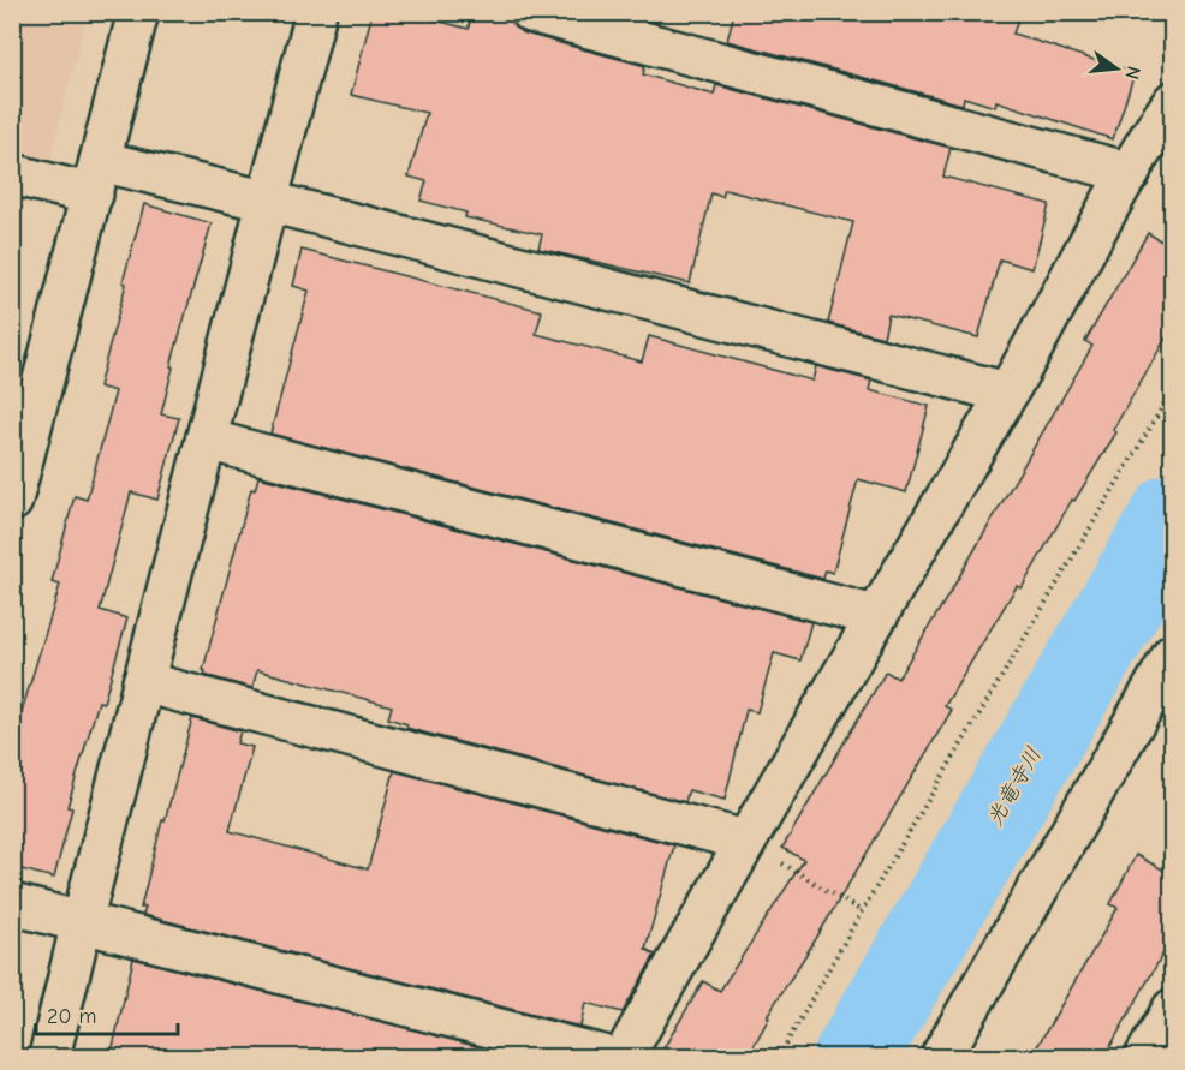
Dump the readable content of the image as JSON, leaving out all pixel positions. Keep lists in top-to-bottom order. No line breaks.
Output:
{"water":["光竜寺川"],"scale_bar":"20 m","north":"right"}
